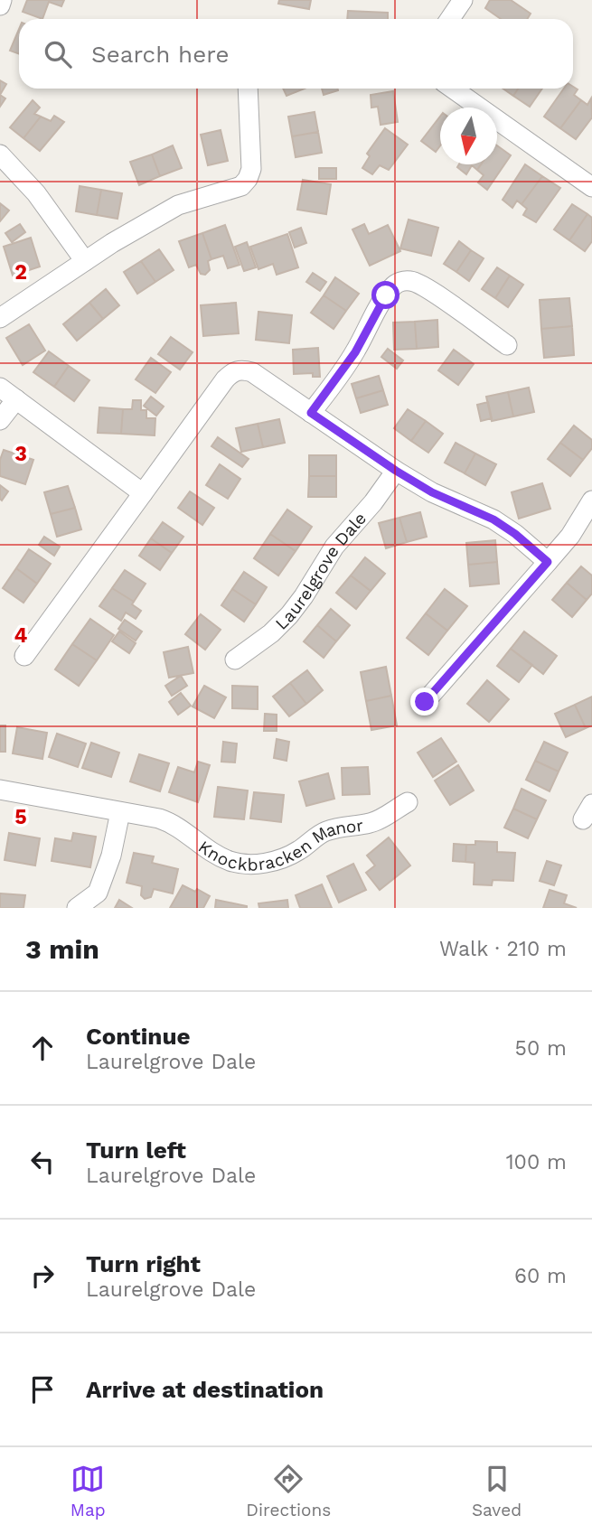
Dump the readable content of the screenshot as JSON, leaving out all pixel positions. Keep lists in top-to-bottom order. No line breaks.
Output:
{"streets":{"street":["Laurelgrove Dale","Knockbracken Manor"]},"north":"bottom","page":{"search":"Search here","heading":["3 min","Walk · 210 m"],"list":[["Continue","Laurelgrove Dale","50 m"],["Turn left","Laurelgrove Dale","100 m"],["Turn right","Laurelgrove Dale","60 m"],"Arrive at destination"],"nav":["Map","Directions","Saved"]},"grid":{"rows":["2","3","4","5"]}}
